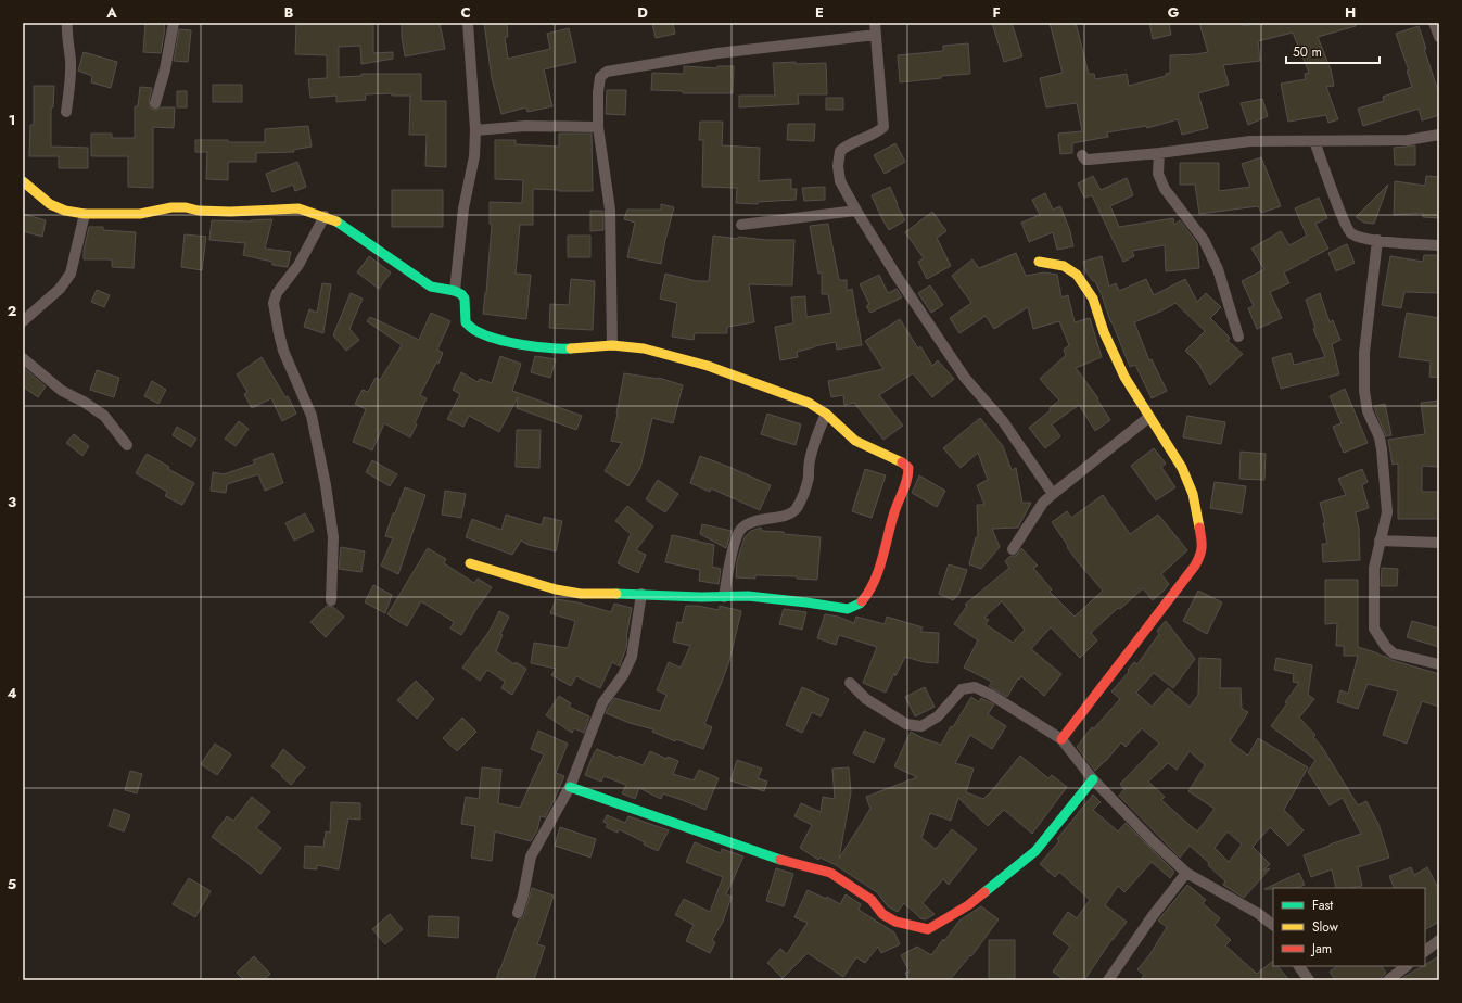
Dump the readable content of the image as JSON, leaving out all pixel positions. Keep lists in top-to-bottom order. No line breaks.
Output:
{"legend":["Fast","Slow","Jam"],"scale_bar":"50 m","grid":{"columns":["A","B","C","D","E","F","G","H"],"rows":["1","2","3","4","5"]}}
